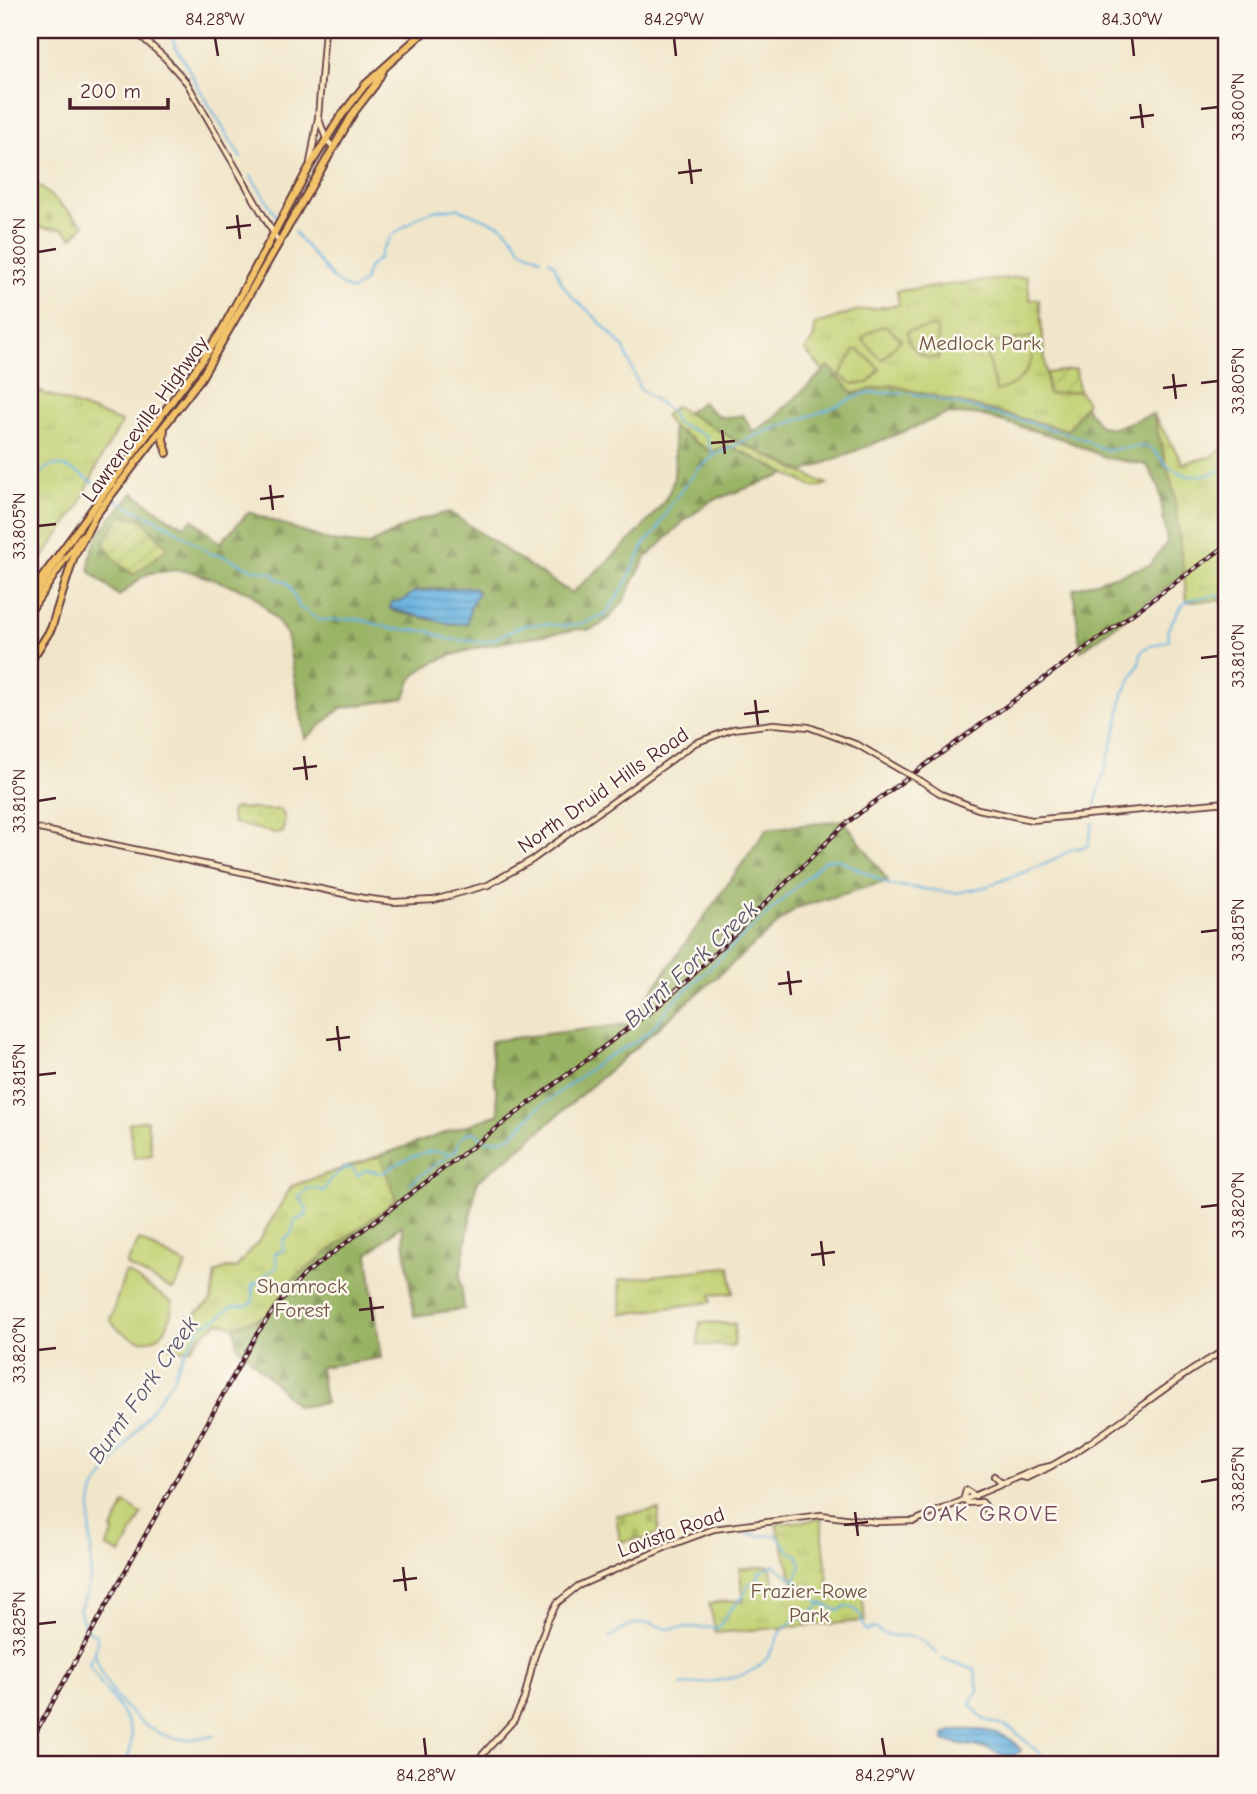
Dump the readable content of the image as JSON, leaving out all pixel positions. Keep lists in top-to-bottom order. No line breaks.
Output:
{"streets":{"highway":["Lawrenceville Highway"],"main road":["North Druid Hills Road","Lavista Road"]},"districts":["OAK GROVE"],"water":["Burnt Fork Creek"],"parks":["Medlock Park","Shamrock Forest","Frazier-Rowe Park"],"scale_bar":"200 m","coordinates":["84.28°W","84.29°W","84.30°W","33.800°N","33.805°N","33.810°N","33.815°N","33.820°N","33.825°N"]}
